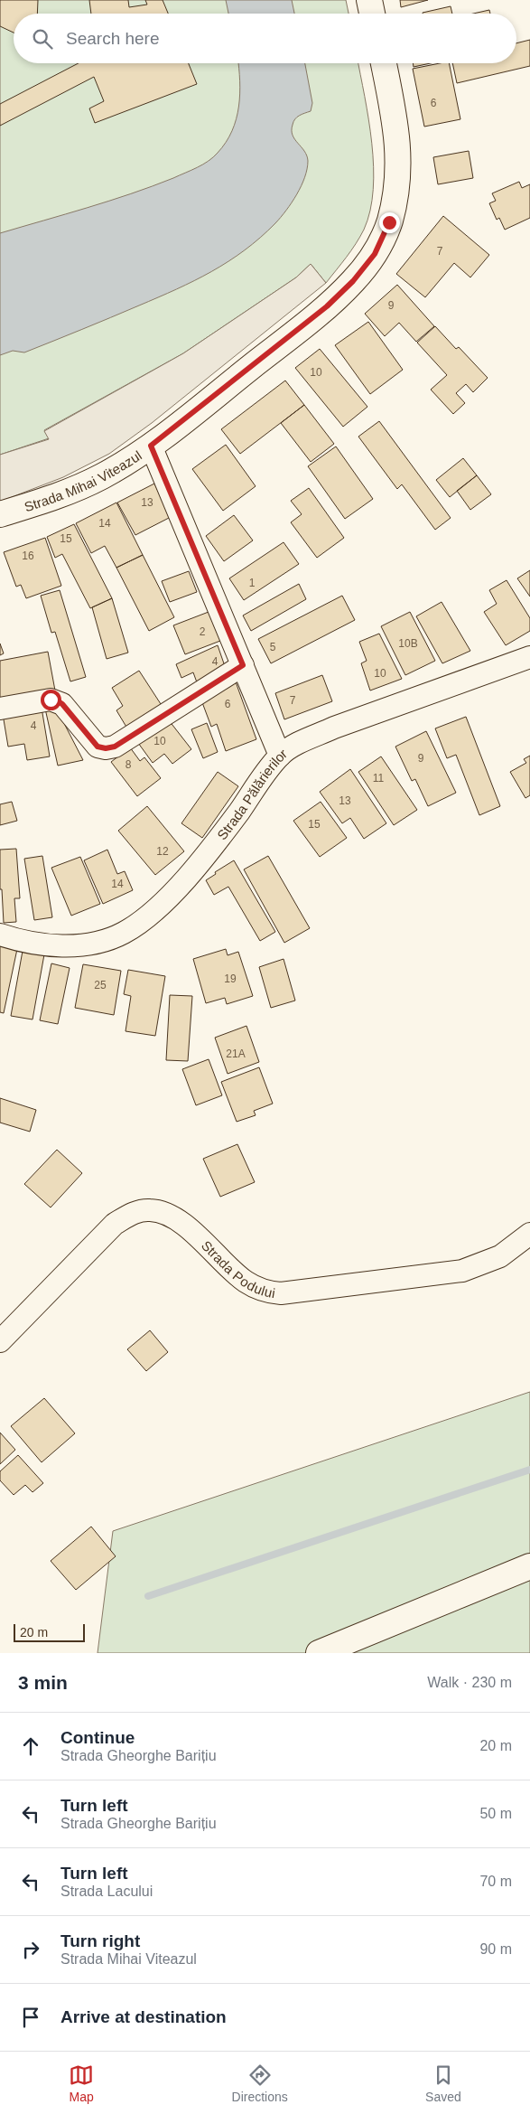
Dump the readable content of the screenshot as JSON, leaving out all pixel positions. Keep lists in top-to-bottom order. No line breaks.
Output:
{"streets":{"main road":["Strada Mihai Viteazul"],"street":["Strada Pălărierilor","Strada Podului"]},"house_numbers":["6","7","9","10","13","14","15","16","1","2","10B","5","4","10","7","6","4","10","9","8","11","13","15","12","14","19","25","21A"],"scale_bar":"20 m","page":{"search":"Search here","scale":"20 m","heading":["3 min","Walk · 230 m"],"list":[["Continue","Strada Gheorghe Barițiu","20 m"],["Turn left","Strada Gheorghe Barițiu","50 m"],["Turn left","Strada Lacului","70 m"],["Turn right","Strada Mihai Viteazul","90 m"],"Arrive at destination"],"nav":["Map","Directions","Saved"]}}
